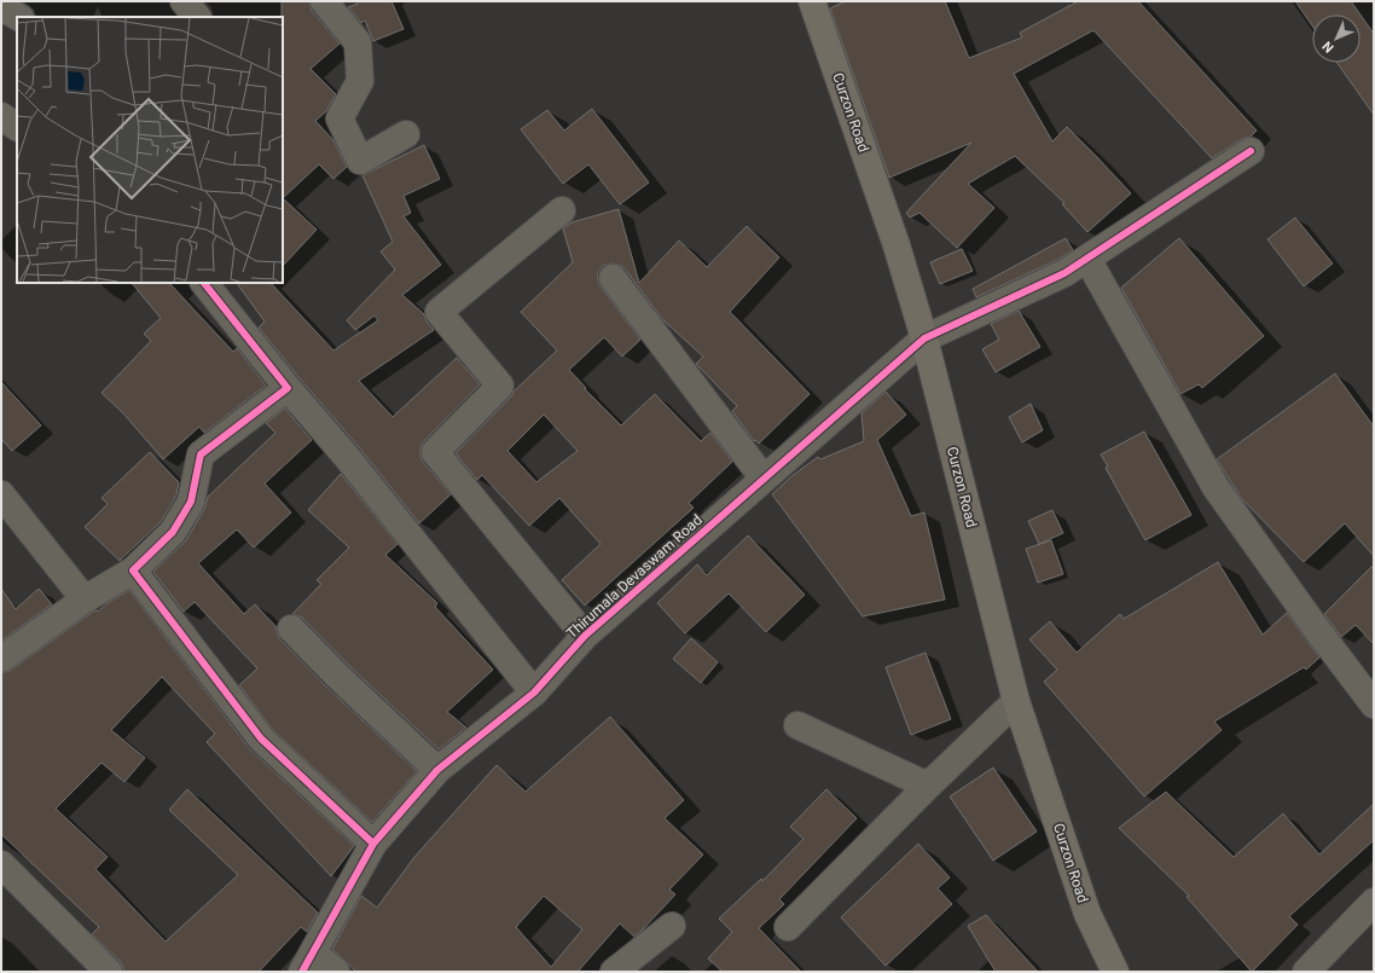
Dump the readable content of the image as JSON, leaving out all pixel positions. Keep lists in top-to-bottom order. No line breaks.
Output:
{"streets":{"main road":["Curzon Road"],"street":["Thirumala Devaswam Road"]},"crossings":[["Curzon Road","Thirumala Devaswam Road"]],"north":"bottom left"}
